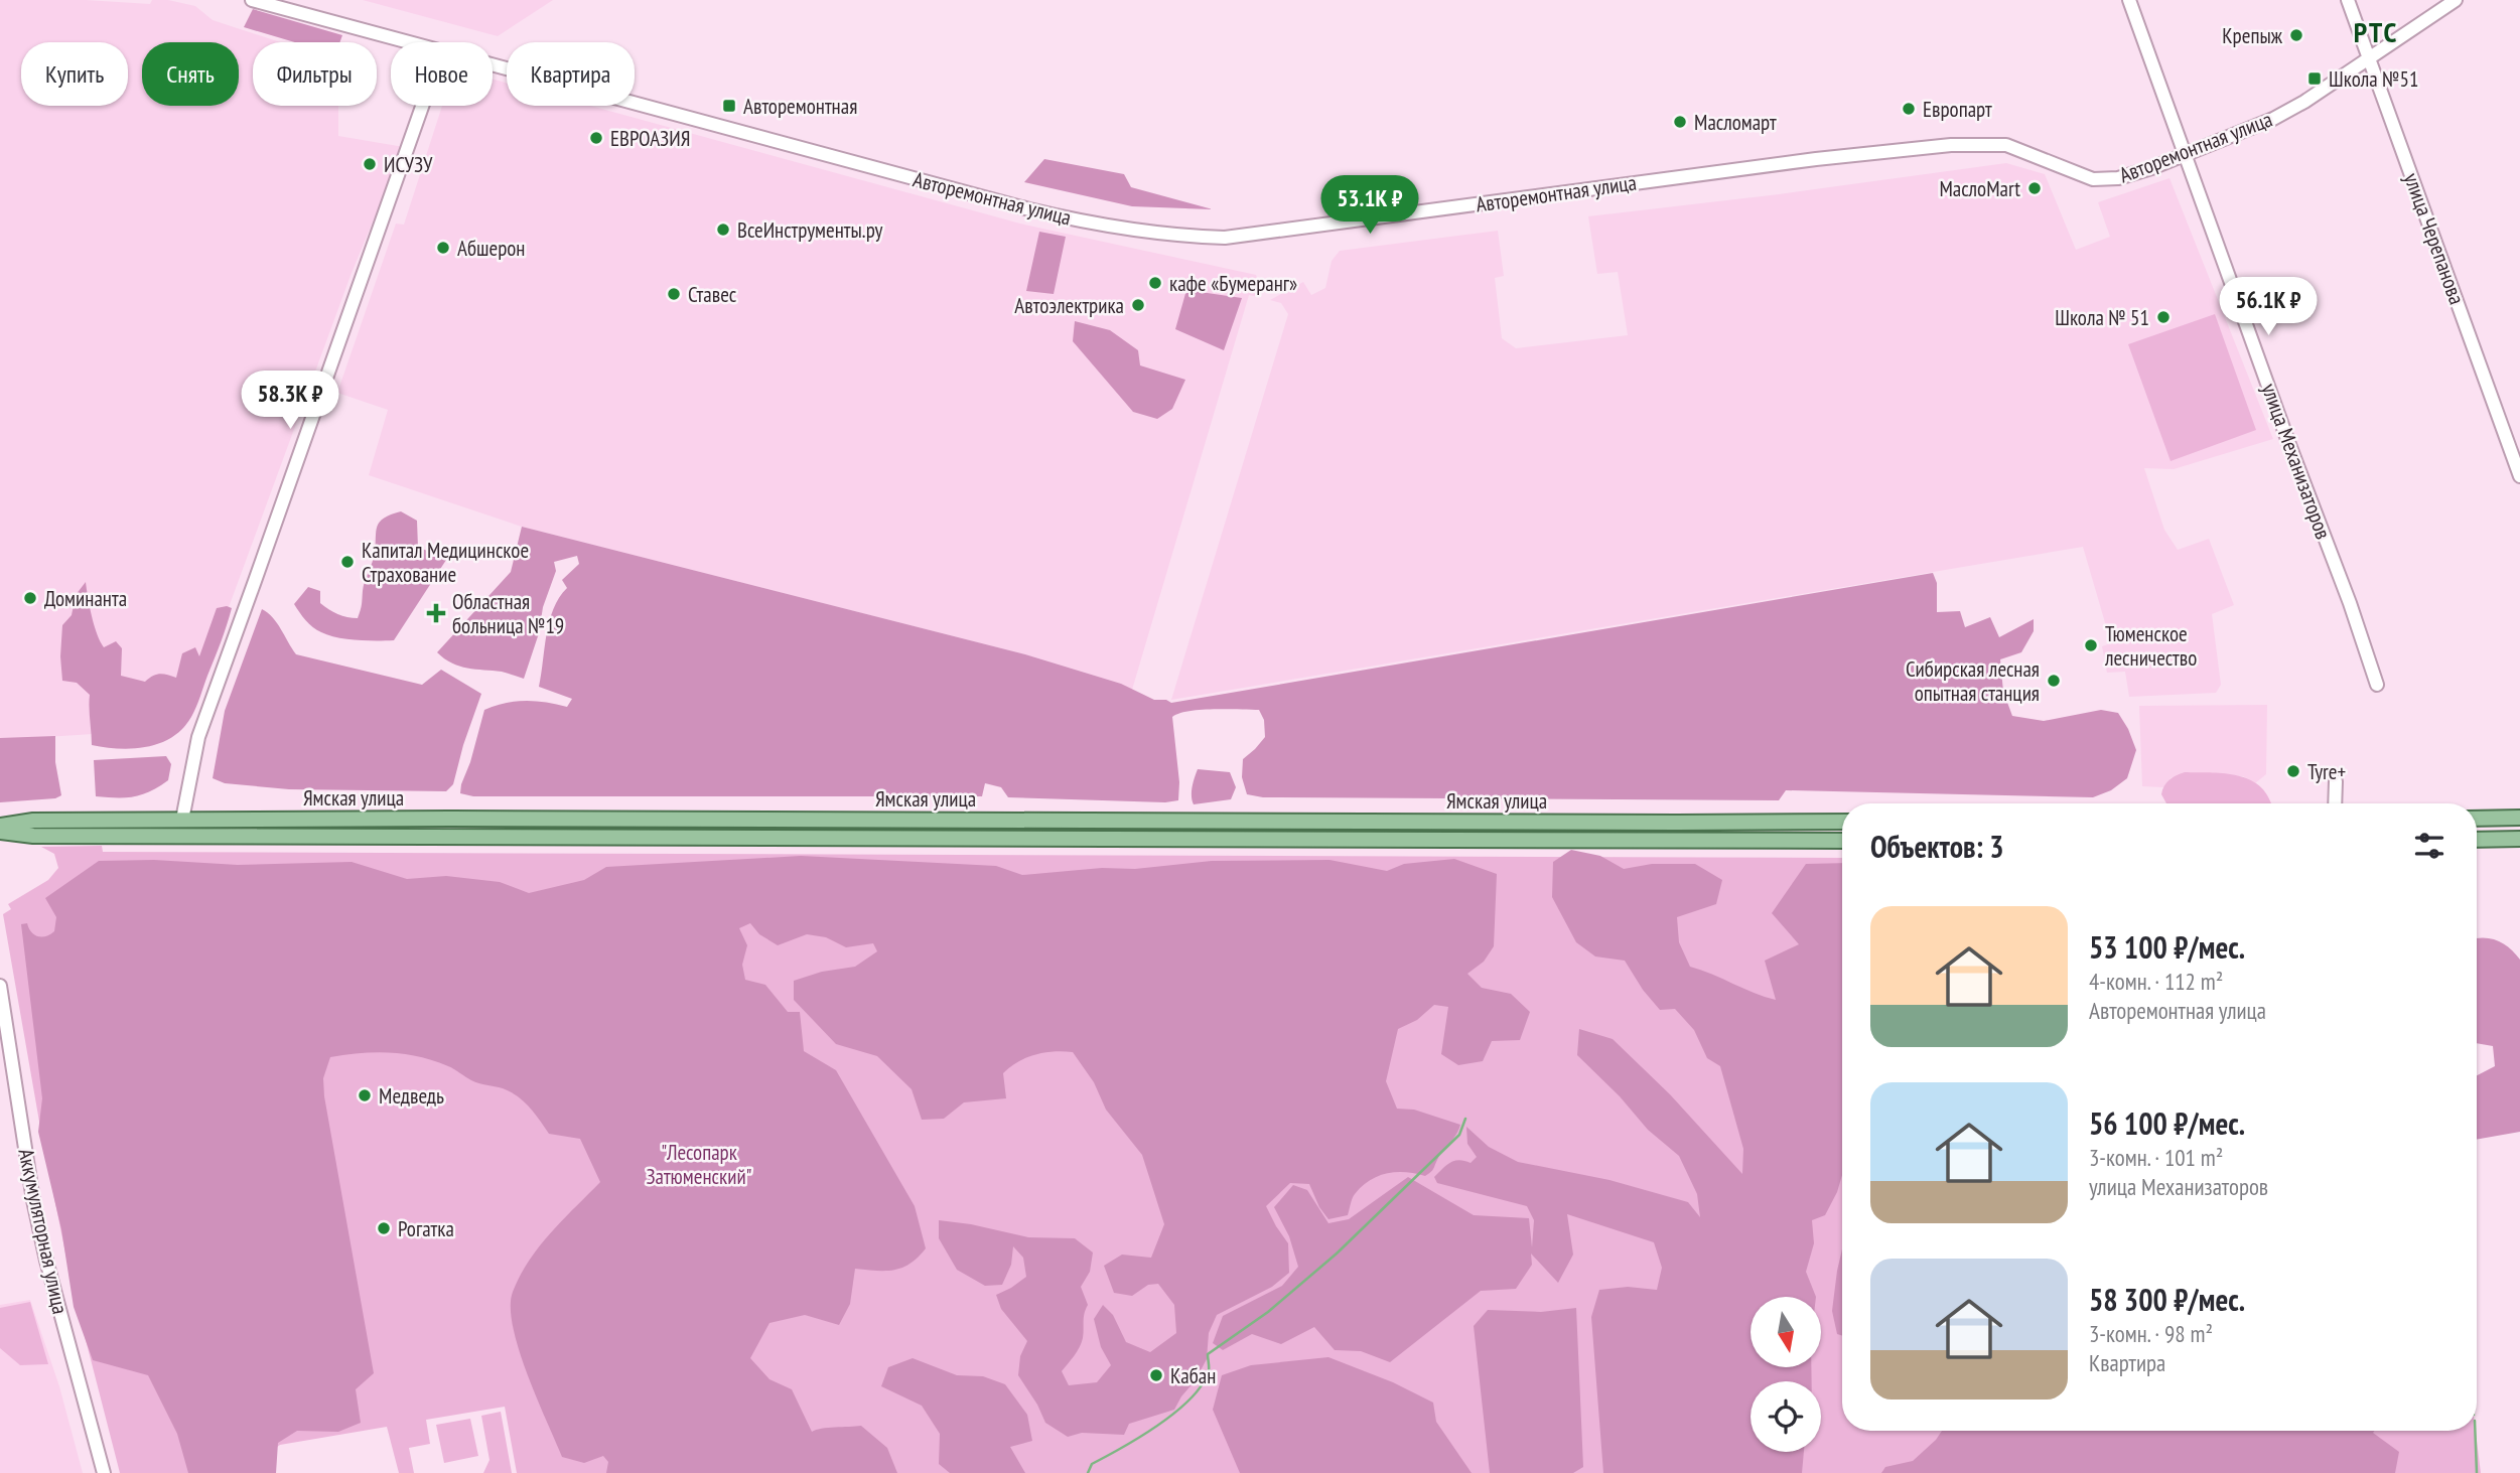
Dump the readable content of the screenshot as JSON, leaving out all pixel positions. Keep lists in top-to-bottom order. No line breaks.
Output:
{"streets":{"main road":["Ямская улица"],"street":["Авторемонтная улица","улица Черепанова","улица Механизаторов","Аккумуляторная улица"]},"crossings":[["Авторемонтная улица","улица Черепанова"],["Авторемонтная улица","улица Механизаторов"]],"districts":["РТС"],"parks":["\"Лесопарк Затюменский\""],"places":{"other":["Крепыж","Европарт","Масломарт","ЕВРОАЗИЯ","ИСУЗУ","МаслоMart","ВсеИнструменты.ру","Абшерон","кафе «Бумеранг»","Ставес","Автоэлектрика","Школа № 51","Капитал Медицинское Страхование","Доминанта","Тюменское лесничество","Сибирская лесная опытная станция","Tyre+","Медведь","Рогатка","Кабан"],"transit":["Школа №51","Авторемонтная"],"health":["Областная больница №19"]},"north":"bottom","page":{"chip":["Купить","Снять","Фильтры","Новое","Квартира"],"price":["53.1K ₽","56.1K ₽","58.3K ₽"],"heading":"Объектов: 3","list":[{"name":"53 100 ₽/мес.","note":"4-комн. · 112 m² · Авторемонтная улица"},{"name":"56 100 ₽/мес.","note":"3-комн. · 101 m² · улица Механизаторов"},{"name":"58 300 ₽/мес.","note":"3-комн. · 98 m² · Квартира"}]}}
